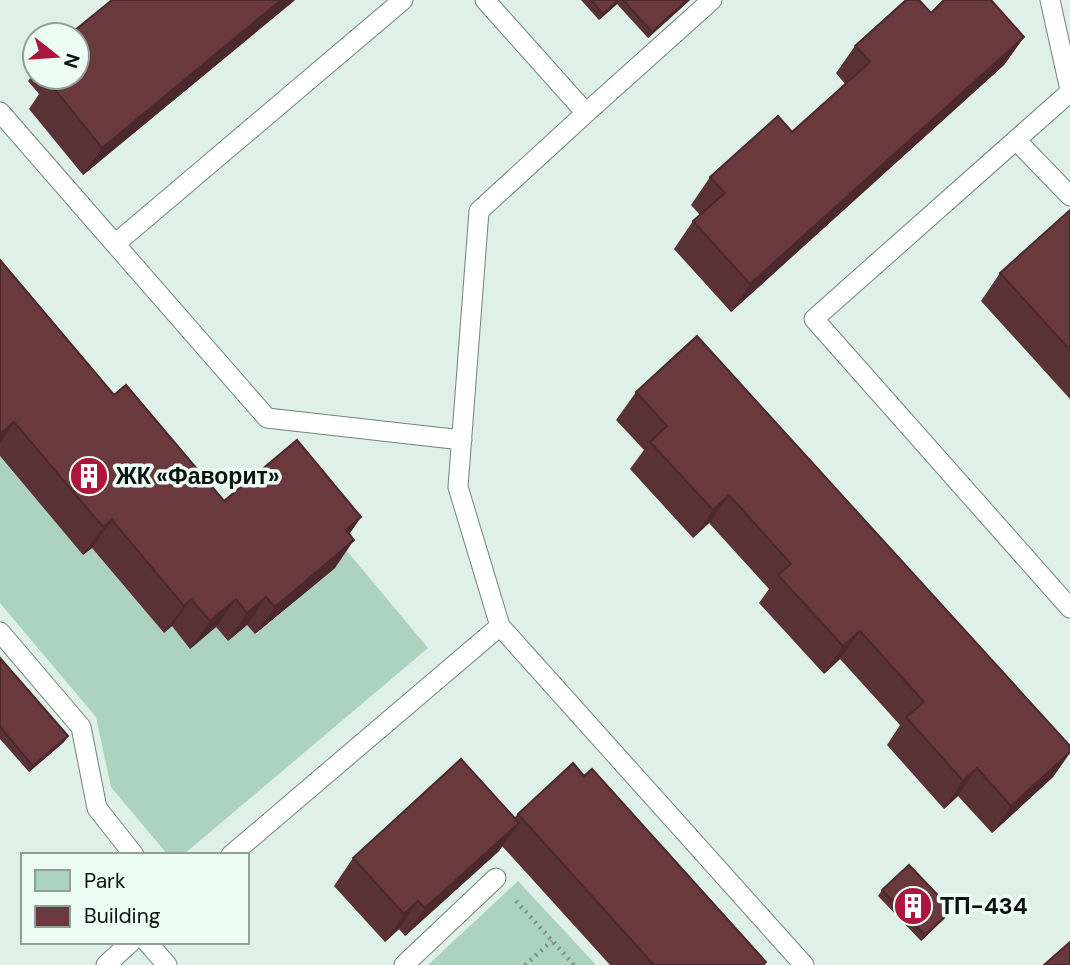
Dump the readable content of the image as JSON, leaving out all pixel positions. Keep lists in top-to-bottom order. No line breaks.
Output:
{"places":{"building":["ЖК «Фаворит»","ТП-434"]},"legend":["Park","Building"],"north":"right"}
